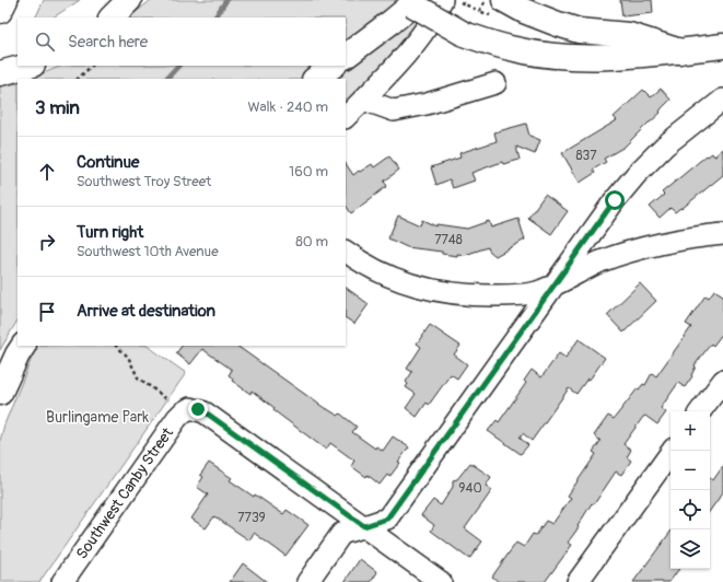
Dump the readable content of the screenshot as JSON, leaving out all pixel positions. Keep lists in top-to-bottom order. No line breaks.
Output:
{"streets":{"street":["Southwest Canby Street"]},"parks":["Burlingame Park"],"house_numbers":["837","7748","940","7739"],"page":{"search":"Search here","heading":["3 min","Walk · 240 m"],"list":[["Continue","Southwest Troy Street","160 m"],["Turn right","Southwest 10th Avenue","80 m"],"Arrive at destination"],"map_buttons":["+","−"]}}
